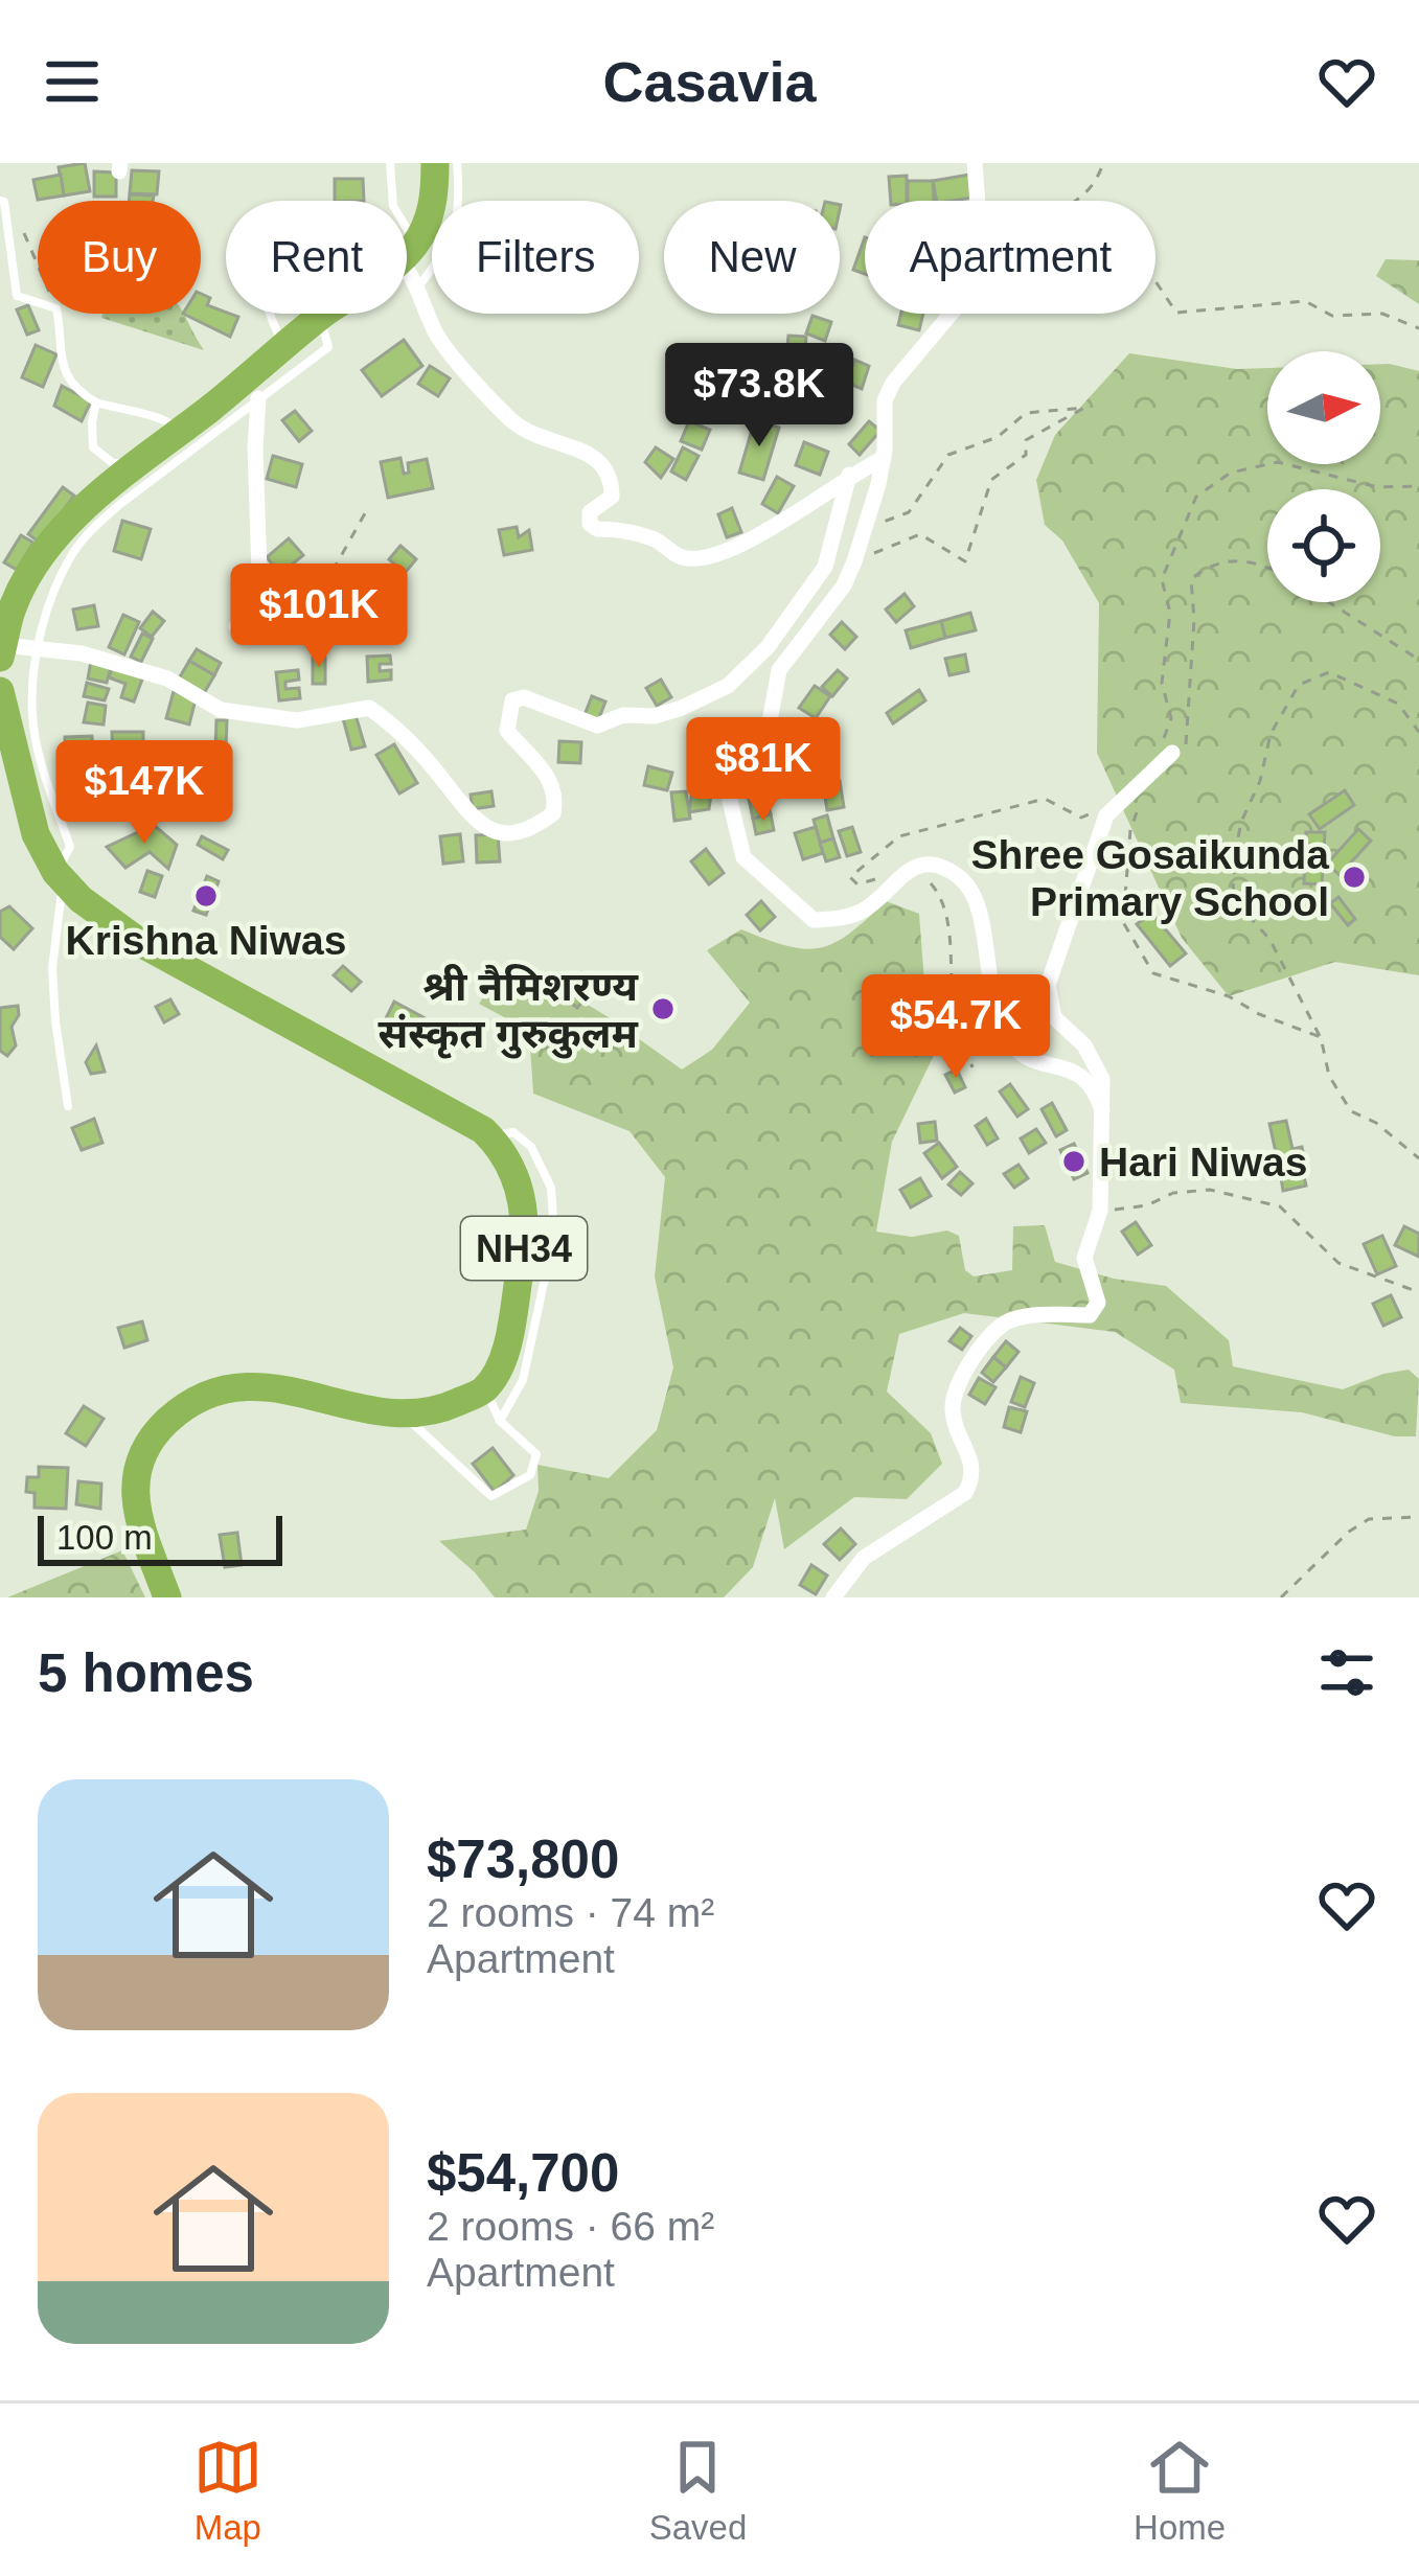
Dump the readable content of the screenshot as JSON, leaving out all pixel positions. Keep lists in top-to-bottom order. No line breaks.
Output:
{"streets":{"highway":["NH34"]},"places":["Shree Gosaikunda Primary School","Krishna Niwas","श्री नैमिशरण्य संस्कृत गुरुकुलम","Hari Niwas"],"scale_bar":"100 m","north":"right","page":{"header":"Casavia","chip":["Buy","Rent","Filters","New","Apartment"],"price":["$73.8K","$101K","$81K","$147K","$54.7K"],"scale":"100 m","heading":"5 homes","list":[{"name":"$73,800","note":"2 rooms · 74 m² · Apartment"},{"name":"$54,700","note":"2 rooms · 66 m² · Apartment"}],"tabs":["Map","Saved","Home"]}}
